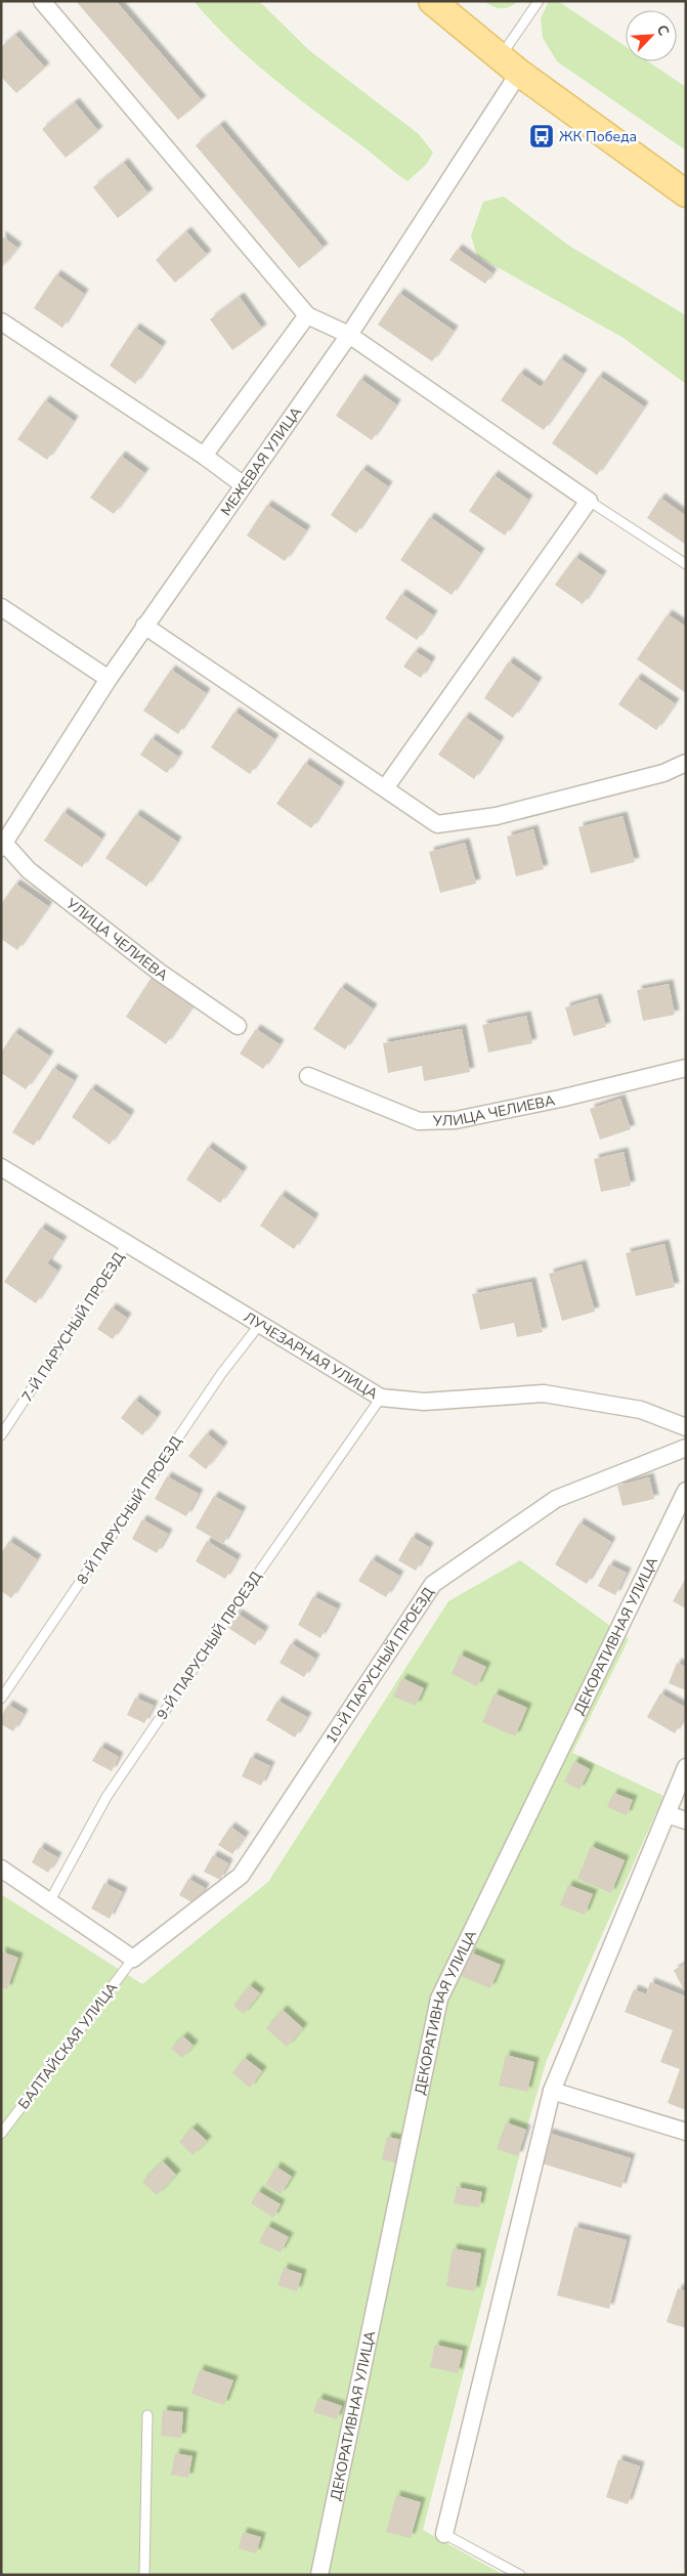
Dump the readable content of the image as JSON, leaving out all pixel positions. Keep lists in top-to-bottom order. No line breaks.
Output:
{"streets":{"street":["МЕЖЕВАЯ УЛИЦА","УЛИЦА ЧЕЛИЕВА","ЛУЧЕЗАРНАЯ УЛИЦА","ДЕКОРАТИВНАЯ УЛИЦА","10-Й ПАРУСНЫЙ ПРОЕЗД"],"lane":["7-Й ПАРУСНЫЙ ПРОЕЗД","8-Й ПАРУСНЫЙ ПРОЕЗД","9-Й ПАРУСНЫЙ ПРОЕЗД","БАЛТАЙСКАЯ УЛИЦА"]},"crossings":[["МЕЖЕВАЯ УЛИЦА","УЛИЦА ЧЕЛИЕВА"],["7-Й ПАРУСНЫЙ ПРОЕЗД","ЛУЧЕЗАРНАЯ УЛИЦА"],["ЛУЧЕЗАРНАЯ УЛИЦА","8-Й ПАРУСНЫЙ ПРОЕЗД"],["ЛУЧЕЗАРНАЯ УЛИЦА","9-Й ПАРУСНЫЙ ПРОЕЗД"],["10-Й ПАРУСНЫЙ ПРОЕЗД","БАЛТАЙСКАЯ УЛИЦА"]],"places":{"bus stop":["ЖК Победа"]},"north":"top right"}
